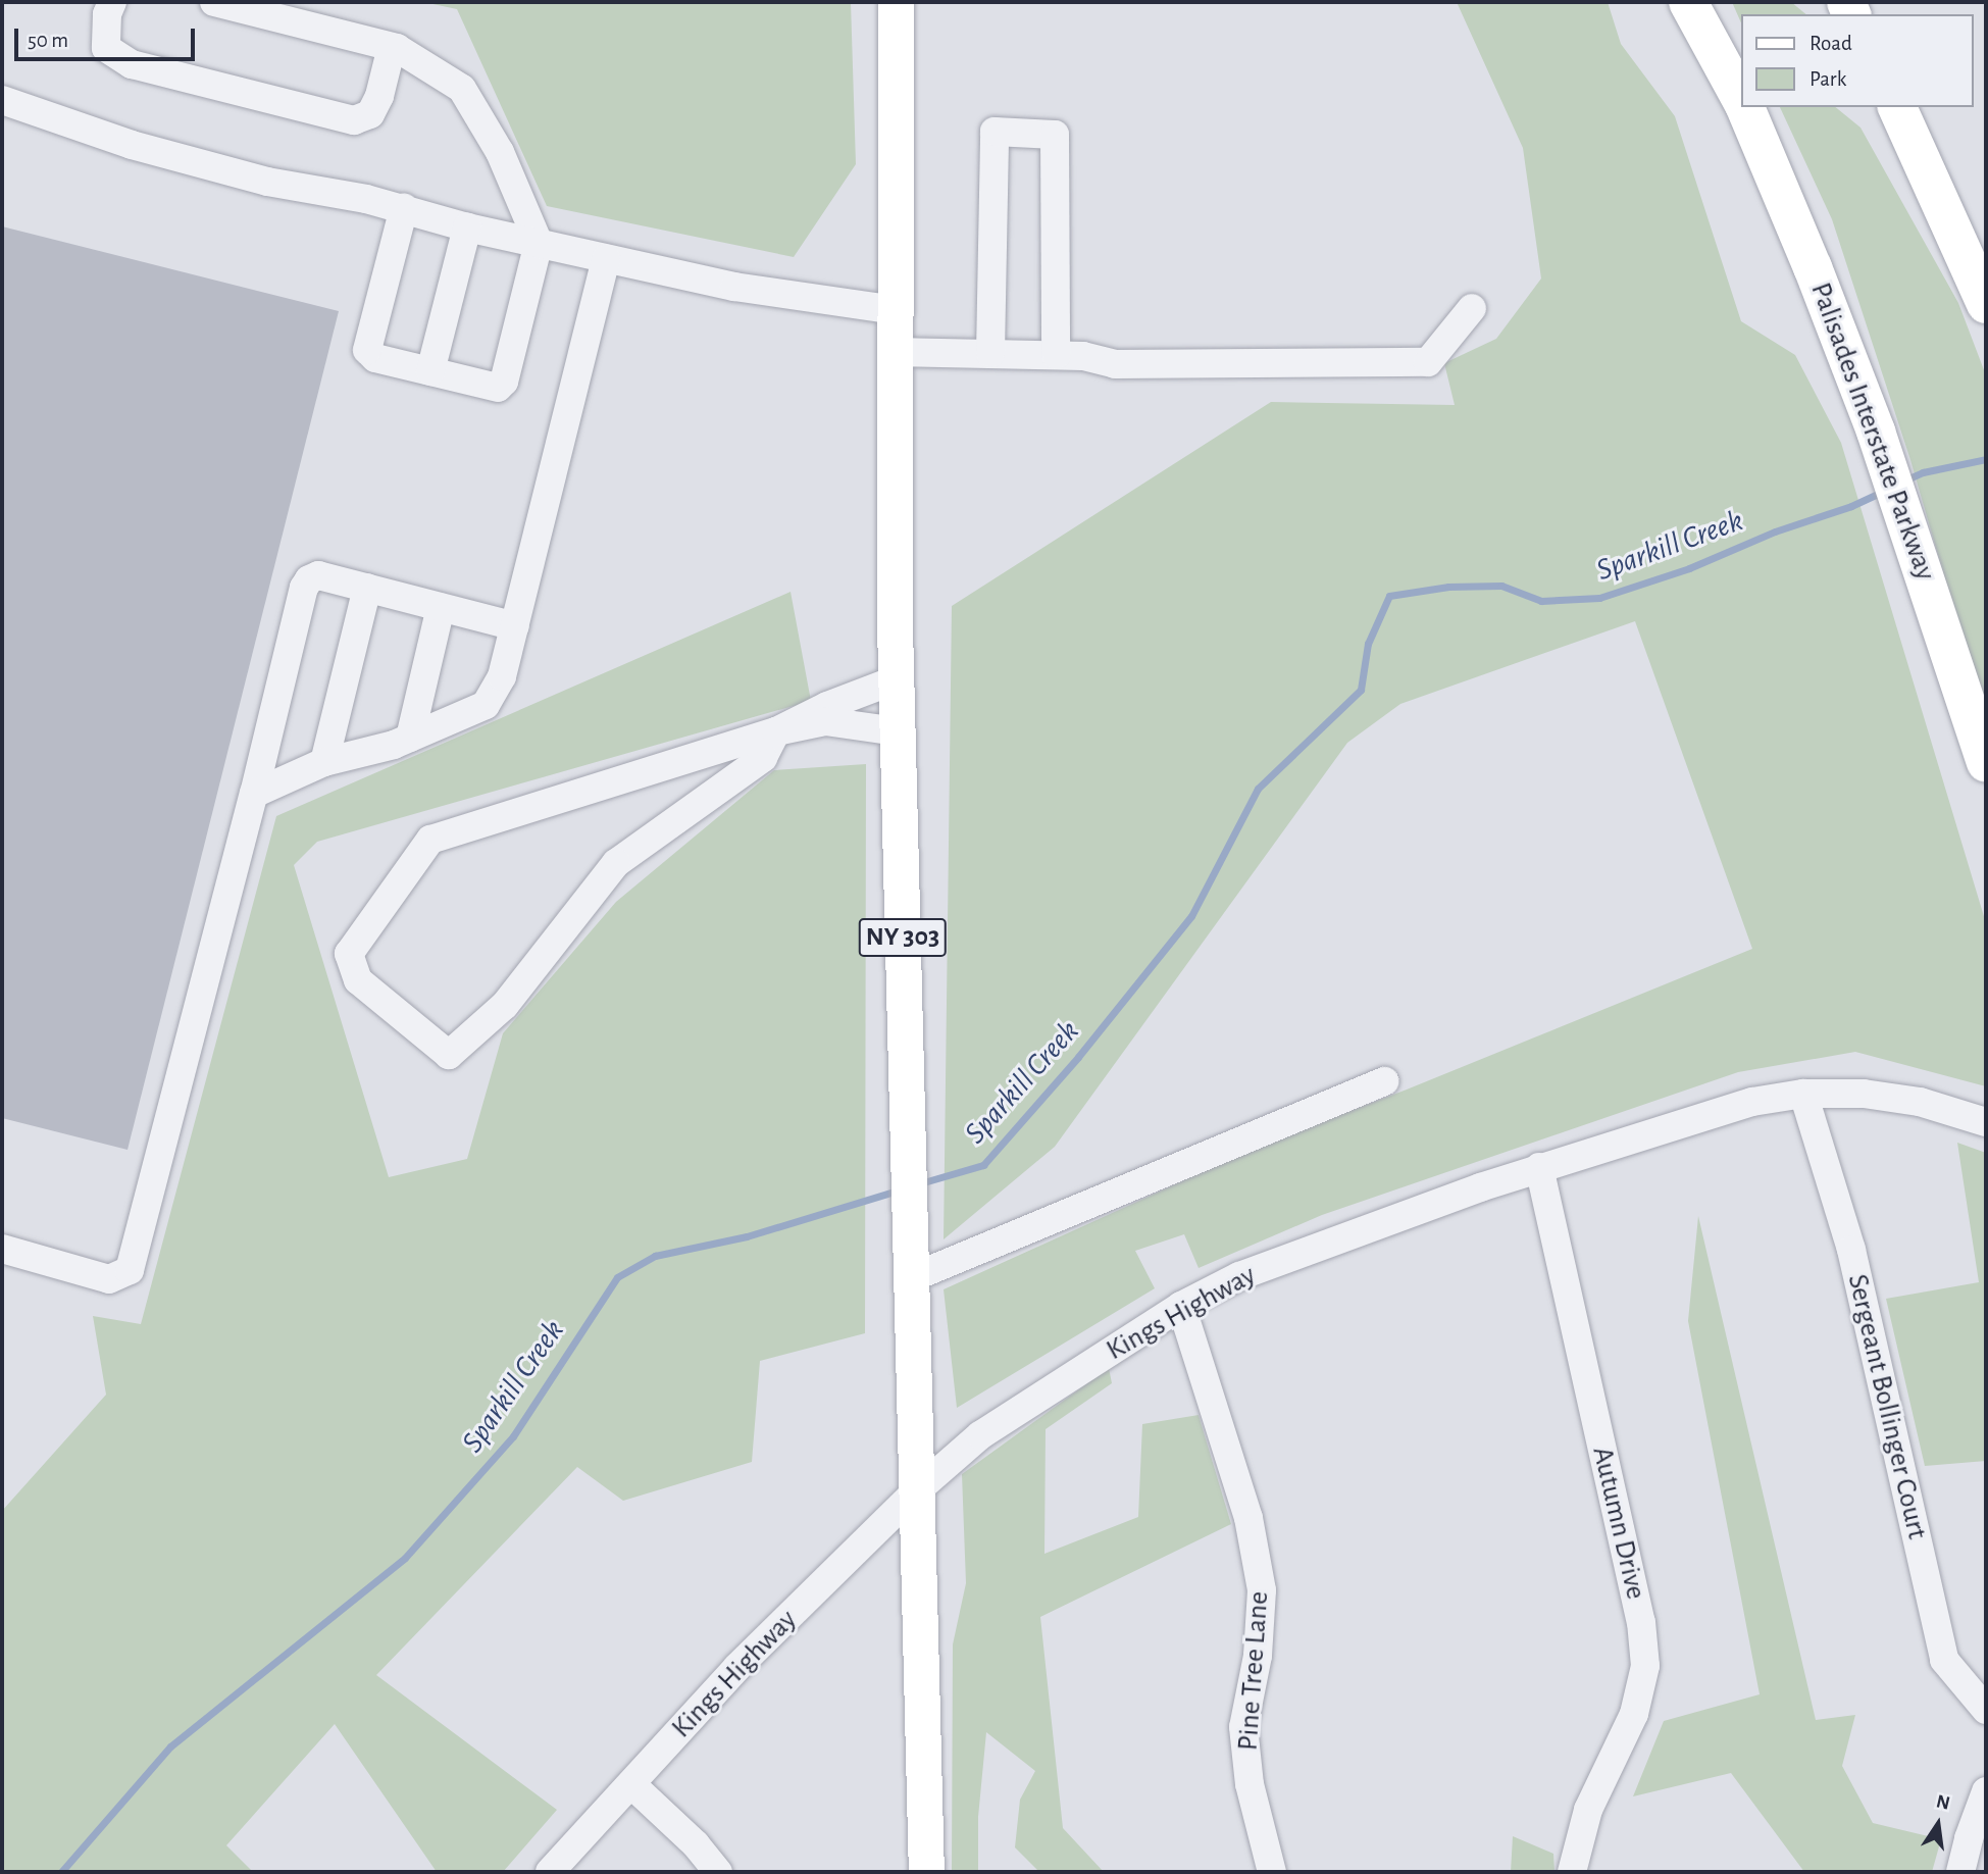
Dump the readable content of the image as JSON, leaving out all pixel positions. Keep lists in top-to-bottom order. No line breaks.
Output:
{"streets":{"highway":["Palisades Interstate Parkway"],"main road":["NY 303"],"street":["Kings Highway","Sergeant Bollinger Court","Autumn Drive","Pine Tree Lane"]},"crossings":[["NY 303","Kings Highway"],["Kings Highway","Sergeant Bollinger Court"],["Kings Highway","Autumn Drive"],["Kings Highway","Pine Tree Lane"]],"water":["Sparkill Creek"],"legend":["Road","Park"],"scale_bar":"50 m","north":"top"}
